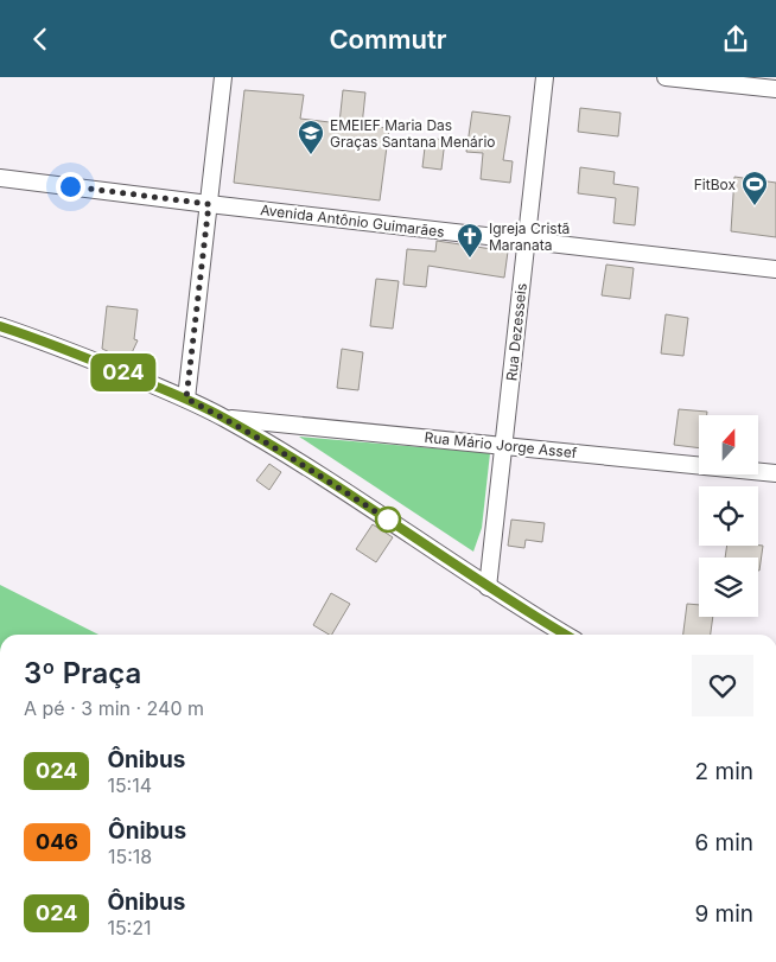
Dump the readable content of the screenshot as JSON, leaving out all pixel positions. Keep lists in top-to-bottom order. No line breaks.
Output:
{"streets":{"street":["Avenida Antônio Guimarães","Rua Dezesseis","Rua Mário Jorge Assef"]},"crossings":[["Avenida Antônio Guimarães","Rua Dezesseis"],["Rua Dezesseis","Rua Mário Jorge Assef"]],"places":{"school or university":["EMEIEF Maria Das Graças Santana Menário"],"sports":["FitBox"],"church":["Igreja Cristã Maranata"]},"lines":["bus line 024"],"north":"top","page":{"header":"Commutr","on_map":"024","heading":["3º Praça","A pé · 3 min · 240 m"],"list":[{"mark":"024","name":"Ônibus","note":"15:14","value":"2 min"},{"mark":"046","name":"Ônibus","note":"15:18","value":"6 min"},{"mark":"024","name":"Ônibus","note":"15:21","value":"9 min"}]}}
